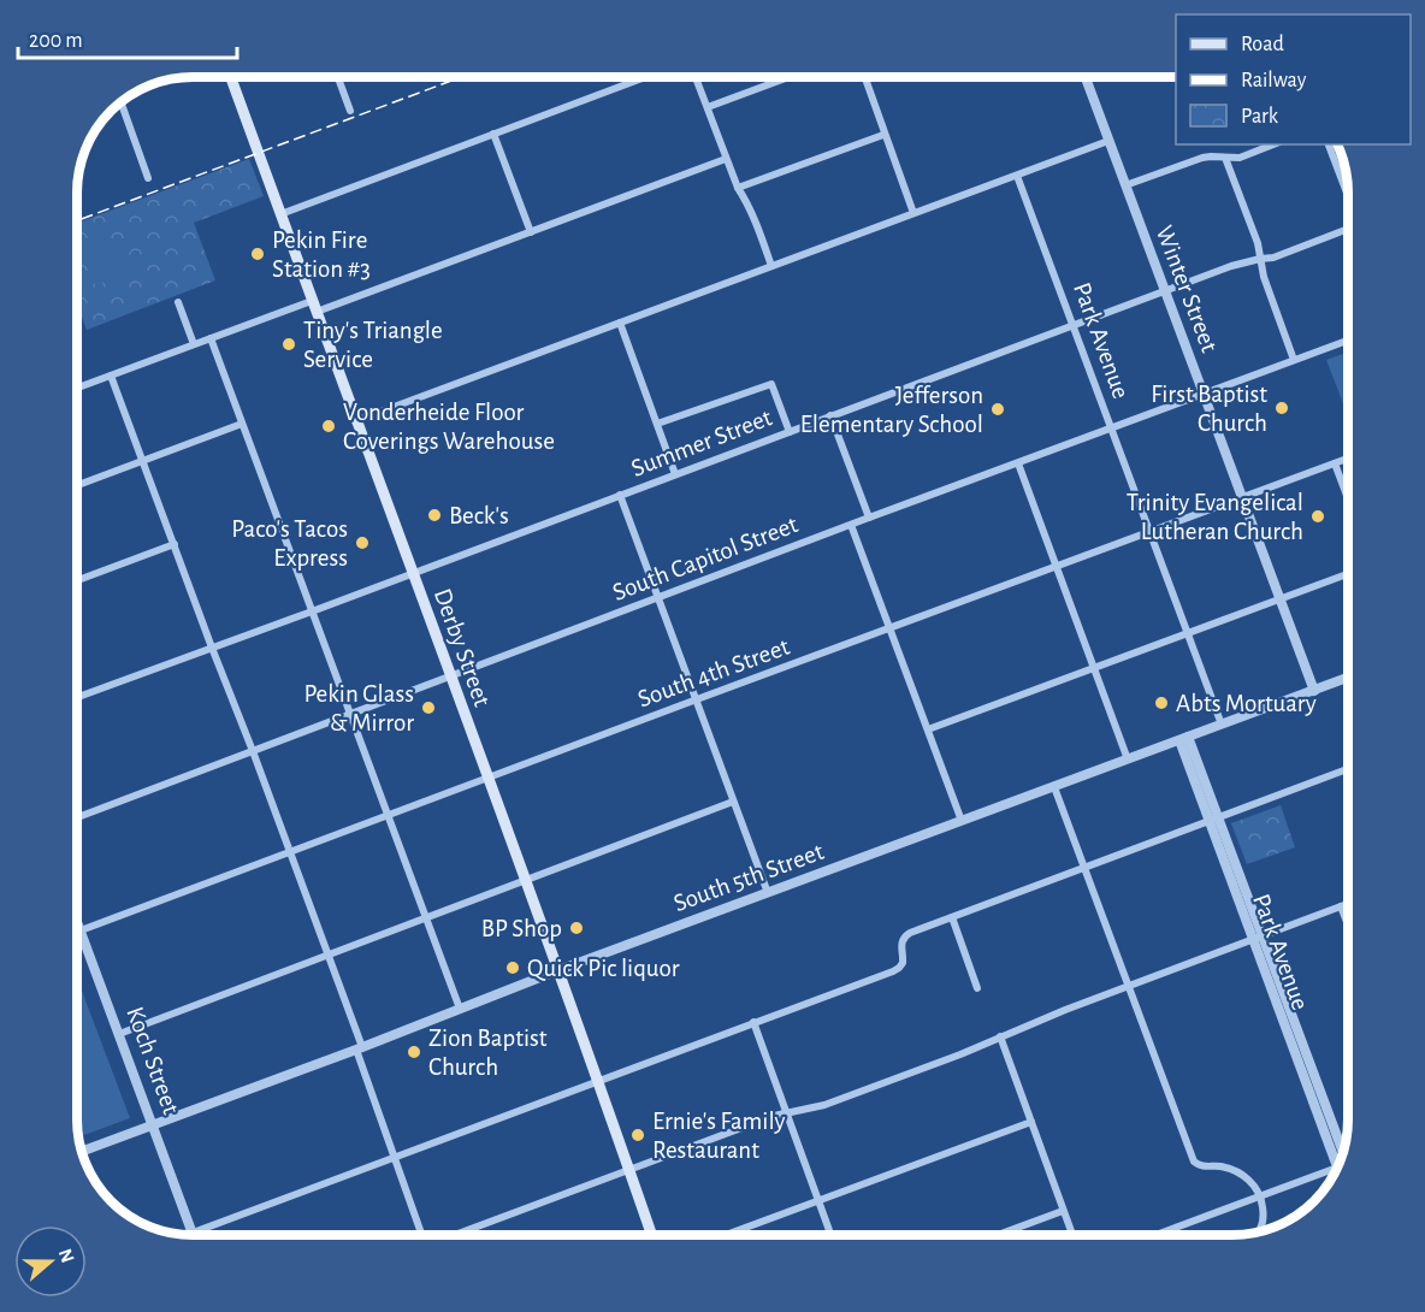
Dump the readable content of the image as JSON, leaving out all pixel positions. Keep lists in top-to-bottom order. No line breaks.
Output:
{"streets":{"main road":["Derby Street"],"street":["Winter Street","Park Avenue","Summer Street","South Capitol Street","South 4th Street","South 5th Street","Koch Street"]},"crossings":[["Winter Street","Summer Street"],["Winter Street","South Capitol Street"],["Winter Street","South 4th Street"],["Winter Street","South 5th Street"],["Park Avenue","Summer Street"],["Park Avenue","South Capitol Street"],["Park Avenue","South 4th Street"],["Park Avenue","South 5th Street"],["Summer Street","Derby Street"],["South Capitol Street","Derby Street"],["Derby Street","South 4th Street"],["Derby Street","South 5th Street"],["South 4th Street","Koch Street"],["South 5th Street","Koch Street"]],"places":["Pekin Fire Station #3","Tiny's Triangle Service","First Baptist Church","Jefferson Elementary School","Vonderheide Floor Coverings Warehouse","Beck's","Trinity Evangelical Lutheran Church","Paco's Tacos Express","Abts Mortuary","Pekin Glass & Mirror","BP Shop","Quick Pic liquor","Zion Baptist Church","Ernie's Family Restaurant"],"legend":["Road","Railway","Park"],"scale_bar":"200 m","north":"right"}
